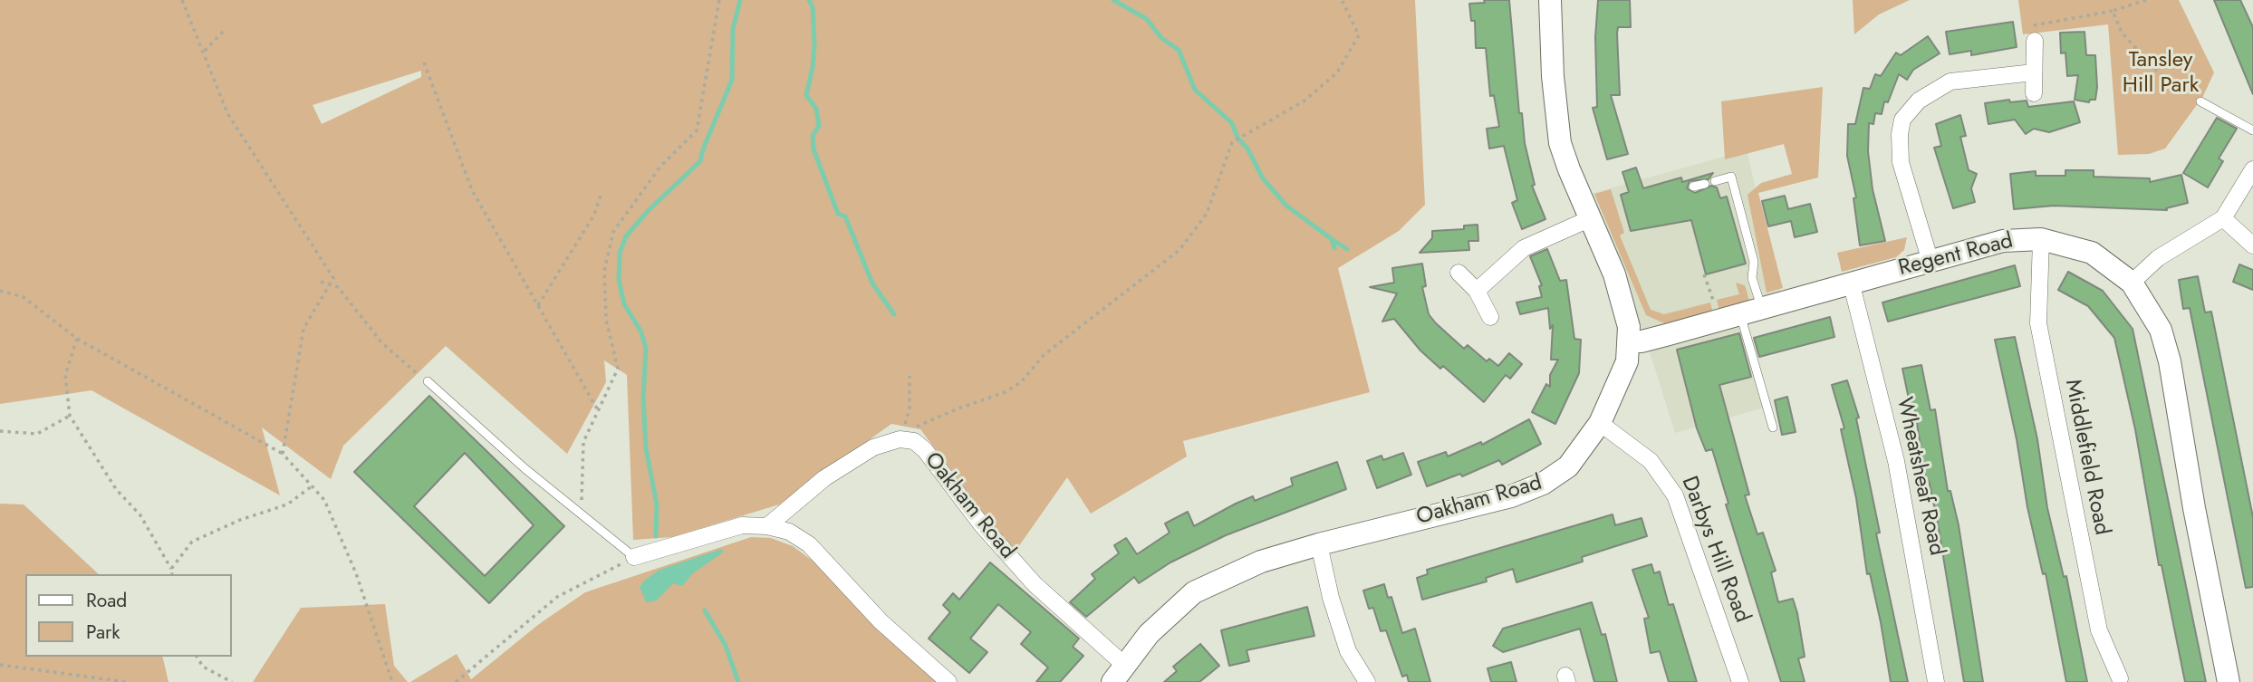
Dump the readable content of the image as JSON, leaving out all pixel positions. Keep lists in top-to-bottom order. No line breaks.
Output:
{"streets":{"street":["Regent Road","Middlefield Road","Wheatsheaf Road","Oakham Road","Darbys Hill Road"]},"crossings":[["Regent Road","Middlefield Road"],["Regent Road","Wheatsheaf Road"],["Regent Road","Oakham Road"],["Oakham Road","Darbys Hill Road"]],"parks":["Tansley Hill Park"],"legend":["Road","Park"]}
